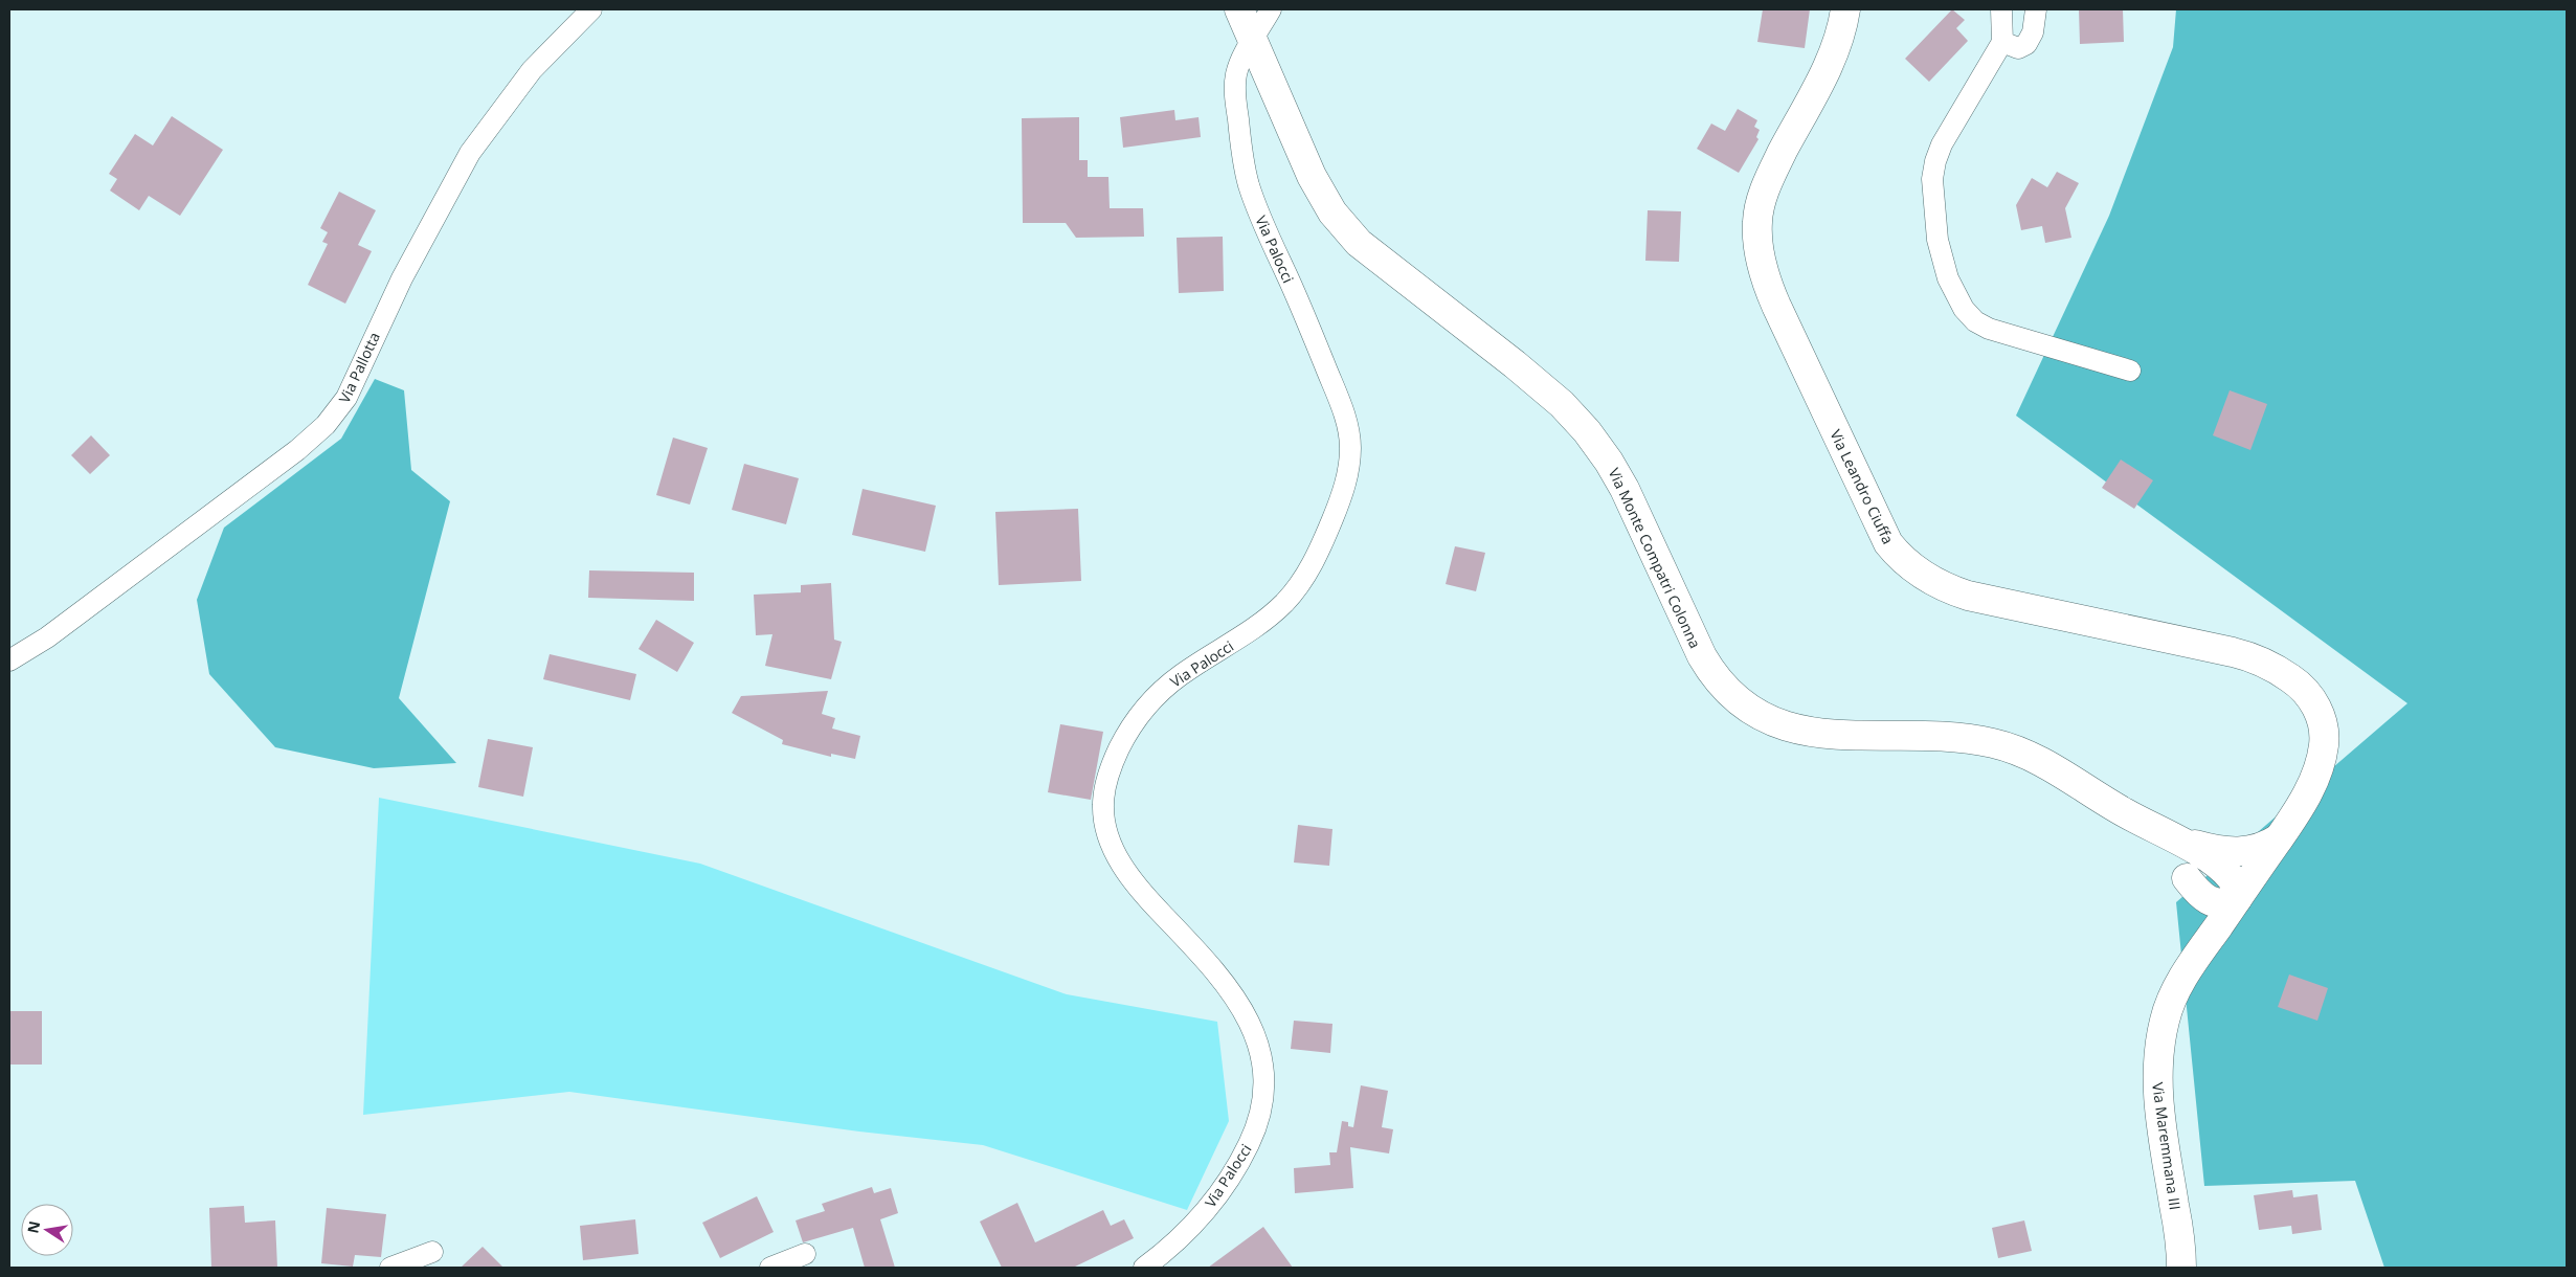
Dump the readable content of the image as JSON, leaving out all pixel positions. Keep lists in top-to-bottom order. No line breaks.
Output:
{"streets":{"street":["Via Palocci","Via Pallotta","Via Leandro Ciuffa","Via Monte Compatri Colonna","Via Maremmana III"]},"crossings":[["Via Palocci","Via Monte Compatri Colonna"],["Via Leandro Ciuffa","Via Monte Compatri Colonna"],["Via Leandro Ciuffa","Via Maremmana III"],["Via Monte Compatri Colonna","Via Maremmana III"]],"north":"left"}
